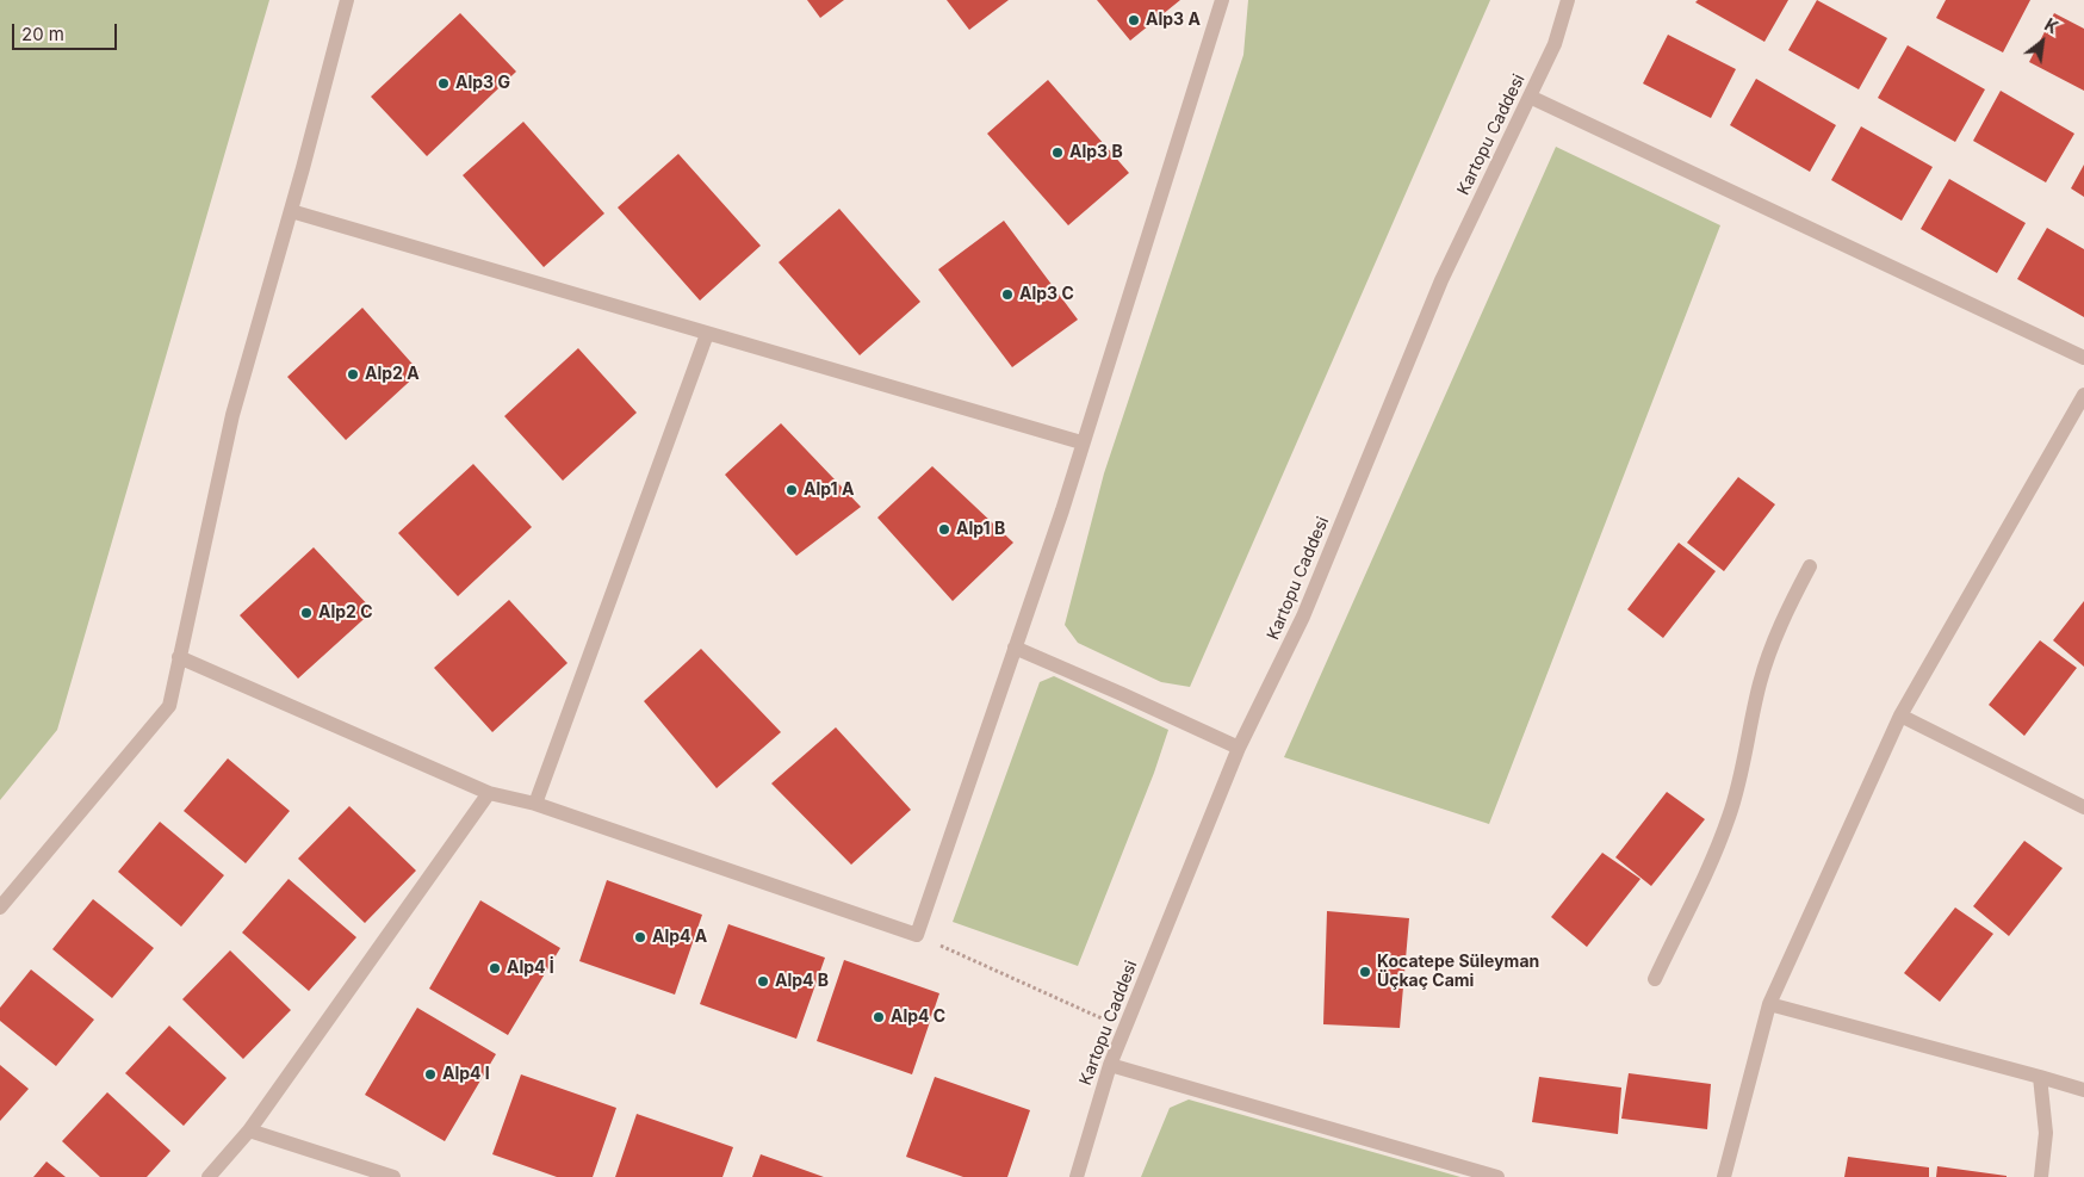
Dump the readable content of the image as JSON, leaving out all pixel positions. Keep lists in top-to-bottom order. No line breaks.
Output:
{"streets":{"street":["Kartopu Caddesi"]},"places":["Alp3 A","Alp3 G","Alp3 B","Alp3 C","Alp2 A","Alp1 A","Alp1 B","Alp2 C","Alp4 A","Alp4 İ","Kocatepe Süleyman Üçkaç Cami","Alp4 B","Alp4 C","Alp4 I"],"scale_bar":"20 m","north":"top right"}
